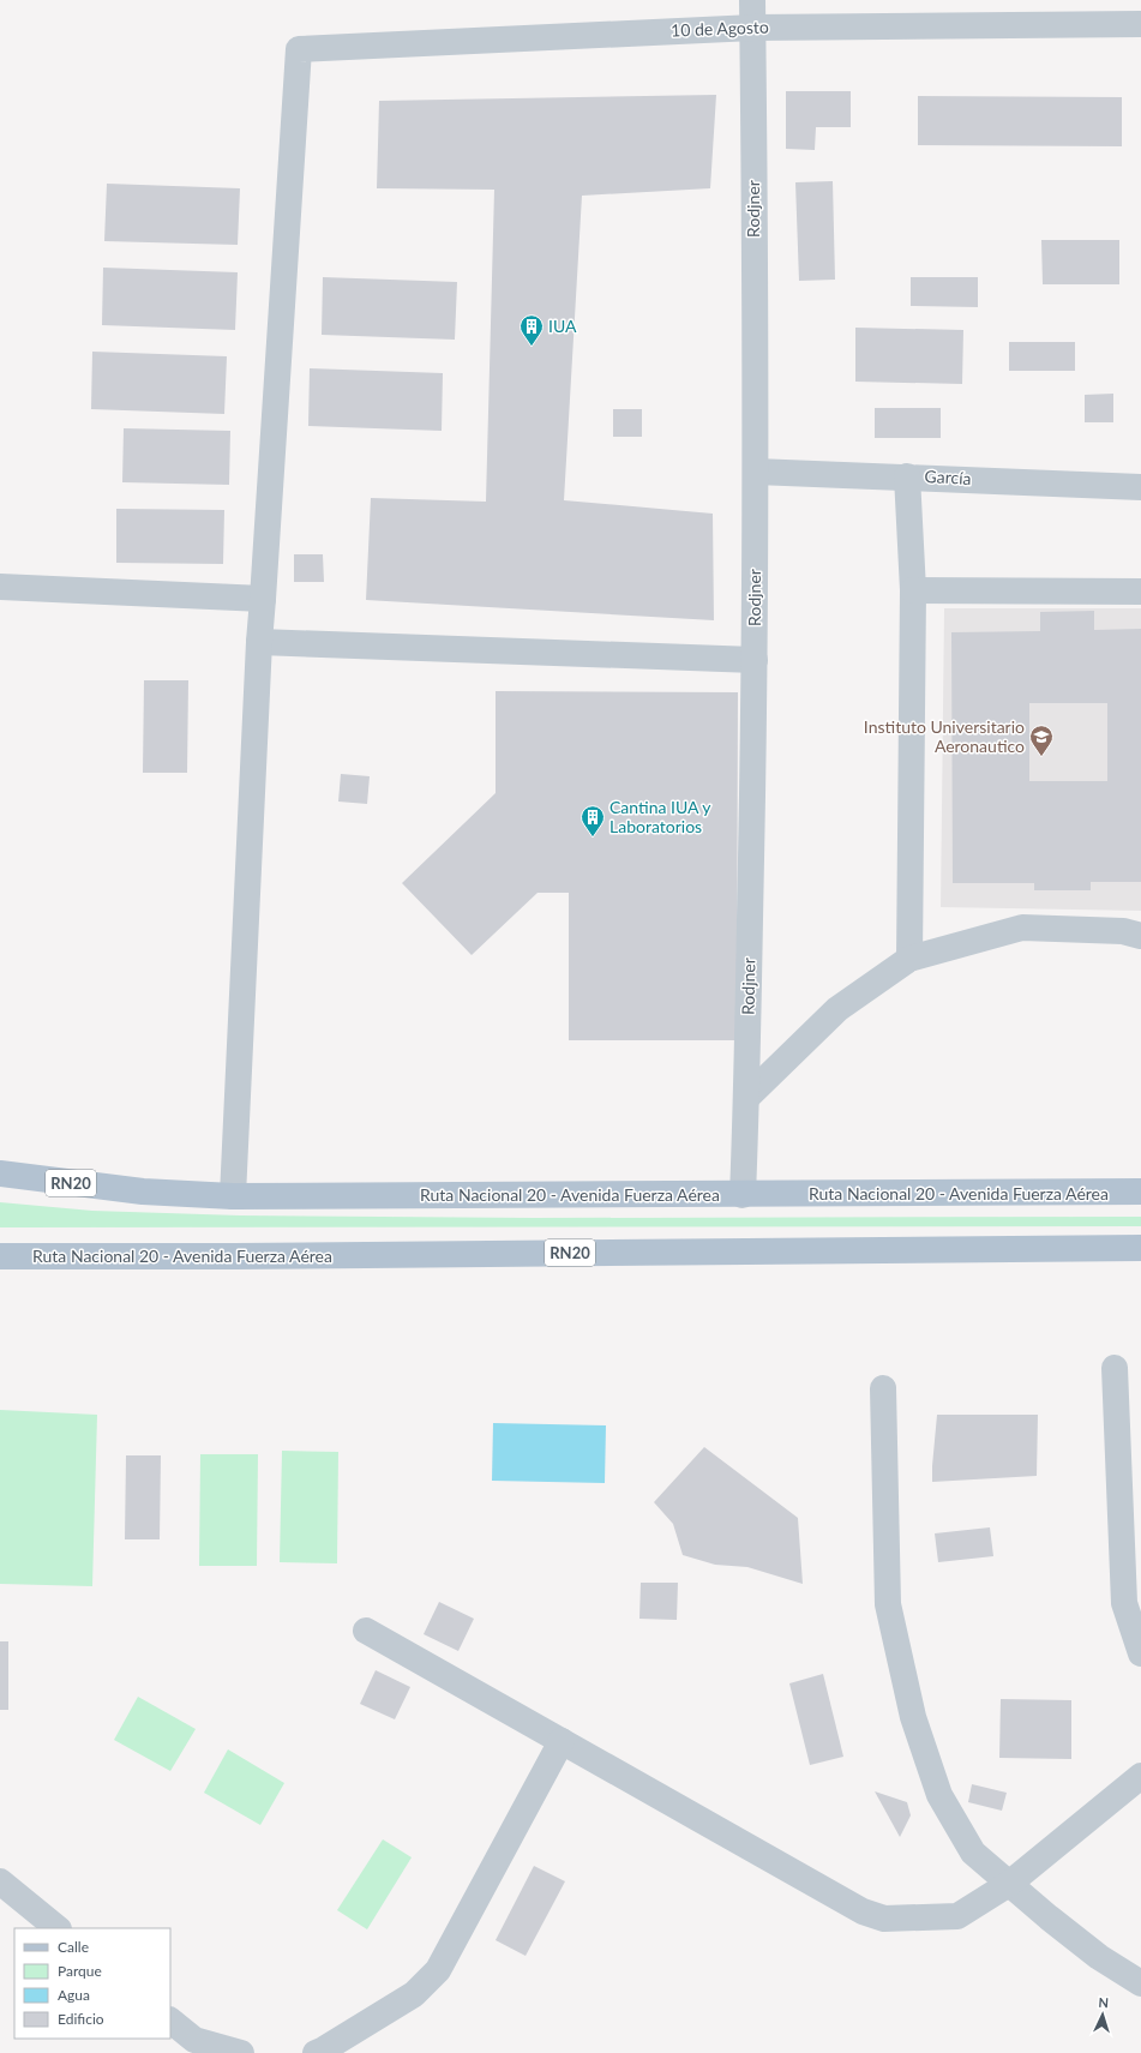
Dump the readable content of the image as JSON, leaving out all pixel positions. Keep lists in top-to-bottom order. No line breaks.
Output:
{"streets":{"main road":["RN20","Ruta Nacional 20 - Avenida Fuerza Aérea"],"street":["10 de Agosto","Rodjner","García"]},"crossings":[["10 de Agosto","Rodjner"],["Rodjner","García"],["Rodjner","Ruta Nacional 20 - Avenida Fuerza Aérea"]],"places":{"building":["IUA","Cantina IUA y Laboratorios"],"school or university":["Instituto Universitario Aeronautico"]},"legend":["Calle","Parque","Agua","Edificio"],"north":"top"}
